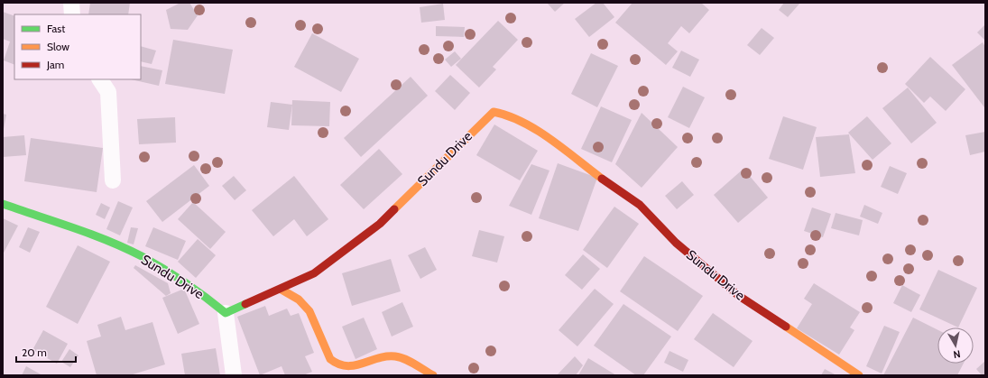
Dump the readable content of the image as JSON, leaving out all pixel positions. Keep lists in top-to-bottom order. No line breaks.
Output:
{"streets":{"street":["Sundu Drive"]},"legend":["Fast","Slow","Jam"],"scale_bar":"20 m","north":"bottom"}
